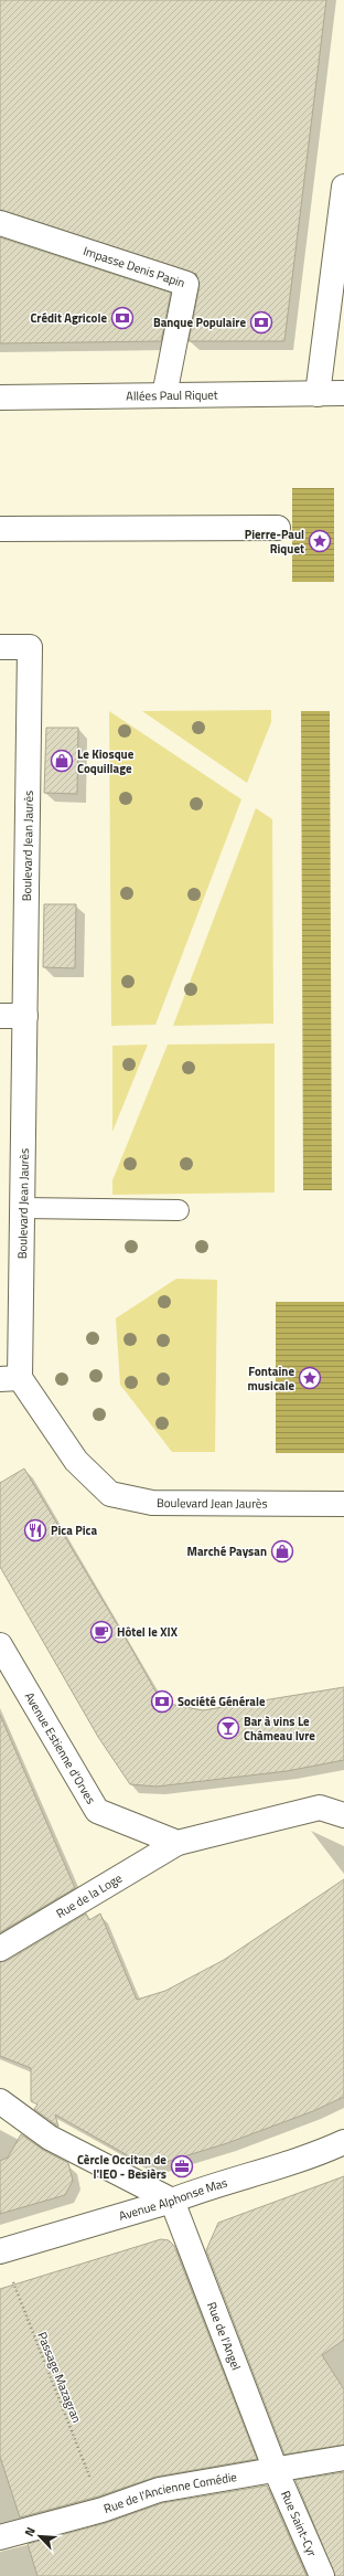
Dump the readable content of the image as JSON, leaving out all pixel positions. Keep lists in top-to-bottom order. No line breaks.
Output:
{"streets":{"street":["Impasse Denis Papin","Allées Paul Riquet","Boulevard Jean Jaurès","Avenue Estienne d'Orves","Rue de la Loge","Avenue Alphonse Mas","Rue de l'Angel","Rue de l'Ancienne Comédie","Rue Saint-Cyr"],"path":["Passage Mazagran"]},"crossings":[["Impasse Denis Papin","Allées Paul Riquet"],["Avenue Estienne d'Orves","Rue de la Loge"],["Avenue Alphonse Mas","Rue de l'Angel"],["Avenue Alphonse Mas","Passage Mazagran"],["Rue de l'Angel","Rue de l'Ancienne Comédie"],["Rue de l'Angel","Rue Saint-Cyr"],["Passage Mazagran","Rue de l'Ancienne Comédie"],["Rue de l'Ancienne Comédie","Rue Saint-Cyr"]],"places":{"bank":["Crédit Agricole","Banque Populaire","Société Générale"],"place":["Pierre-Paul Riquet","Fontaine musicale"],"shop":["Le Kiosque Coquillage","Marché Paysan"],"restaurant":["Pica Pica"],"cafe":["Hôtel le XIX"],"bar":["Bar à vins Le Châmeau Ivre"],"office":["Cèrcle Occitan de l'IEO - Besièrs"]},"north":"top left"}
